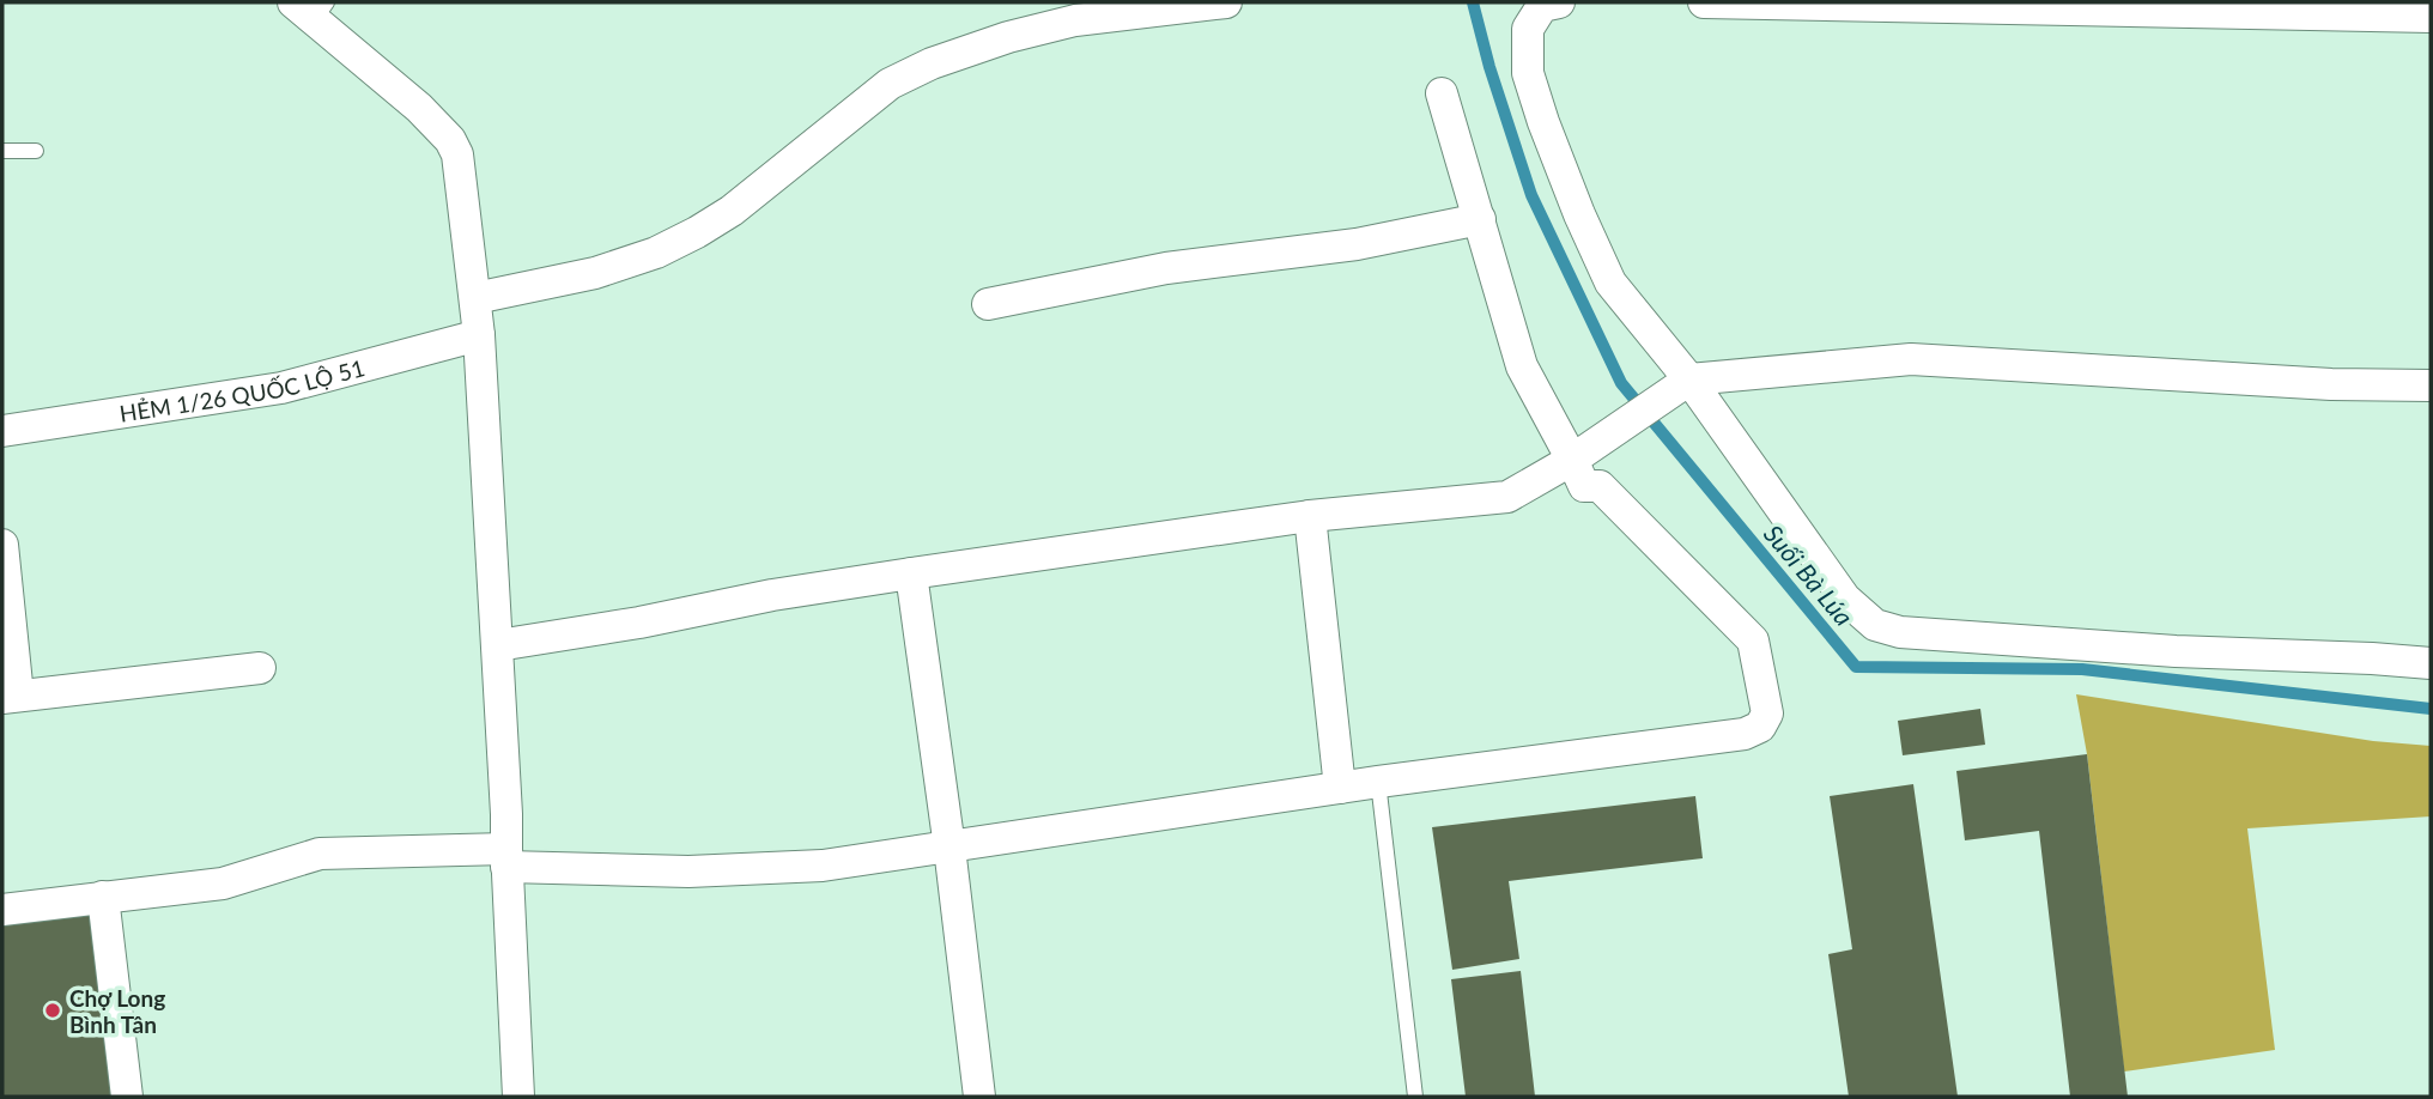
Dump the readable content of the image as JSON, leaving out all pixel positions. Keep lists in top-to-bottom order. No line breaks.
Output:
{"streets":{"street":["HẺM 1/26 QUỐC LỘ 51"]},"water":["Suối Bà Lúa"],"places":["Chợ Long Bình Tân"]}
